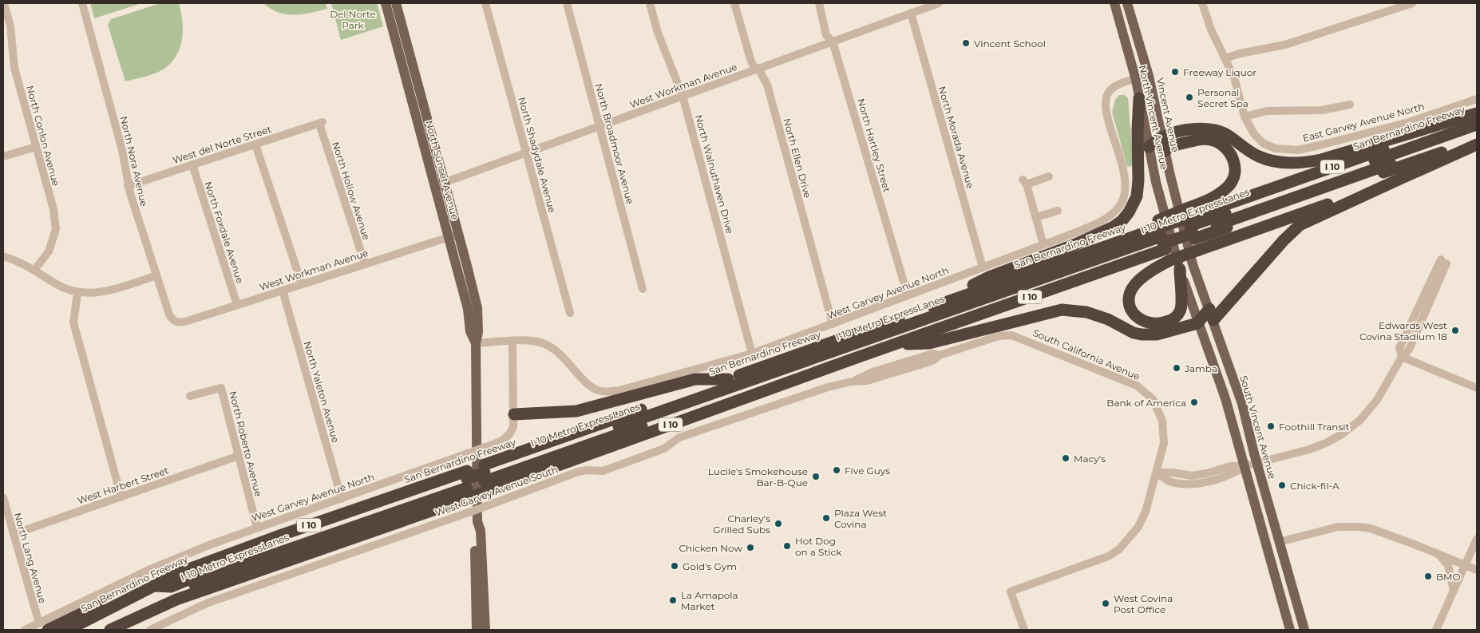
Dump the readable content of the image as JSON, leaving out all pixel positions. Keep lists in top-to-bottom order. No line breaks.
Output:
{"streets":{"highway":["San Bernardino Freeway","I 10","I-10 Metro ExpressLanes"],"main road":["Vincent Avenue","North Vincent Avenue","North Sunset Avenue","South Vincent Avenue"],"street":["West Workman Avenue","East Garvey Avenue North","North Conlon Avenue","North Morada Avenue","North Broadmoor Avenue","West del Norte Street","North Hartley Street","North Shadydale Avenue","North Ellen Drive","North Nora Avenue","North Walnuthaven Drive","North Hollow Avenue","North Foxdale Avenue","West Garvey Avenue North","South California Avenue","North Yaleton Avenue","North Roberto Avenue","West Harbert Street","West Garvey Avenue South","North Lang Avenue"]},"crossings":[["West Workman Avenue","North Morada Avenue"],["West Workman Avenue","North Broadmoor Avenue"],["West Workman Avenue","North Hartley Street"],["West Workman Avenue","North Shadydale Avenue"],["West Workman Avenue","North Ellen Drive"],["West Workman Avenue","North Nora Avenue"],["West Workman Avenue","North Sunset Avenue"],["West Workman Avenue","North Walnuthaven Drive"],["West Workman Avenue","North Hollow Avenue"],["West Workman Avenue","North Foxdale Avenue"],["West Workman Avenue","North Yaleton Avenue"],["Vincent Avenue","San Bernardino Freeway"],["Vincent Avenue","I-10 Metro ExpressLanes"],["Vincent Avenue","West Garvey Avenue North"],["Vincent Avenue","South Vincent Avenue"],["North Vincent Avenue","San Bernardino Freeway"],["North Vincent Avenue","I-10 Metro ExpressLanes"],["North Vincent Avenue","West Garvey Avenue North"],["San Bernardino Freeway","North Sunset Avenue"],["San Bernardino Freeway","I-10 Metro ExpressLanes"],["San Bernardino Freeway","South Vincent Avenue"],["North Morada Avenue","West Garvey Avenue North"],["West del Norte Street","North Nora Avenue"],["West del Norte Street","North Hollow Avenue"],["West del Norte Street","North Foxdale Avenue"],["North Hartley Street","West Garvey Avenue North"],["North Ellen Drive","West Garvey Avenue North"],["North Sunset Avenue","I-10 Metro ExpressLanes"],["North Sunset Avenue","West Garvey Avenue North"],["North Walnuthaven Drive","West Garvey Avenue North"],["I-10 Metro ExpressLanes","South Vincent Avenue"],["West Garvey Avenue North","North Yaleton Avenue"],["West Garvey Avenue North","North Roberto Avenue"],["West Garvey Avenue North","North Lang Avenue"],["South California Avenue","West Garvey Avenue South"],["North Roberto Avenue","West Harbert Street"],["West Harbert Street","North Lang Avenue"]],"parks":["Del Norte Park"],"places":["Vincent School","Freeway Liquor","Personal Secret Spa","Edwards West Covina Stadium 18","Jamba","Bank of America","Foothill Transit","Macy's","Five Guys","Lucile's Smokehouse Bar-B-Que","Chick-fil-A","Plaza West Covina","Charley's Grilled Subs","Hot Dog on a Stick","Chicken Now","Gold's Gym","BMO","La Amapola Market","West Covina Post Office"]}
